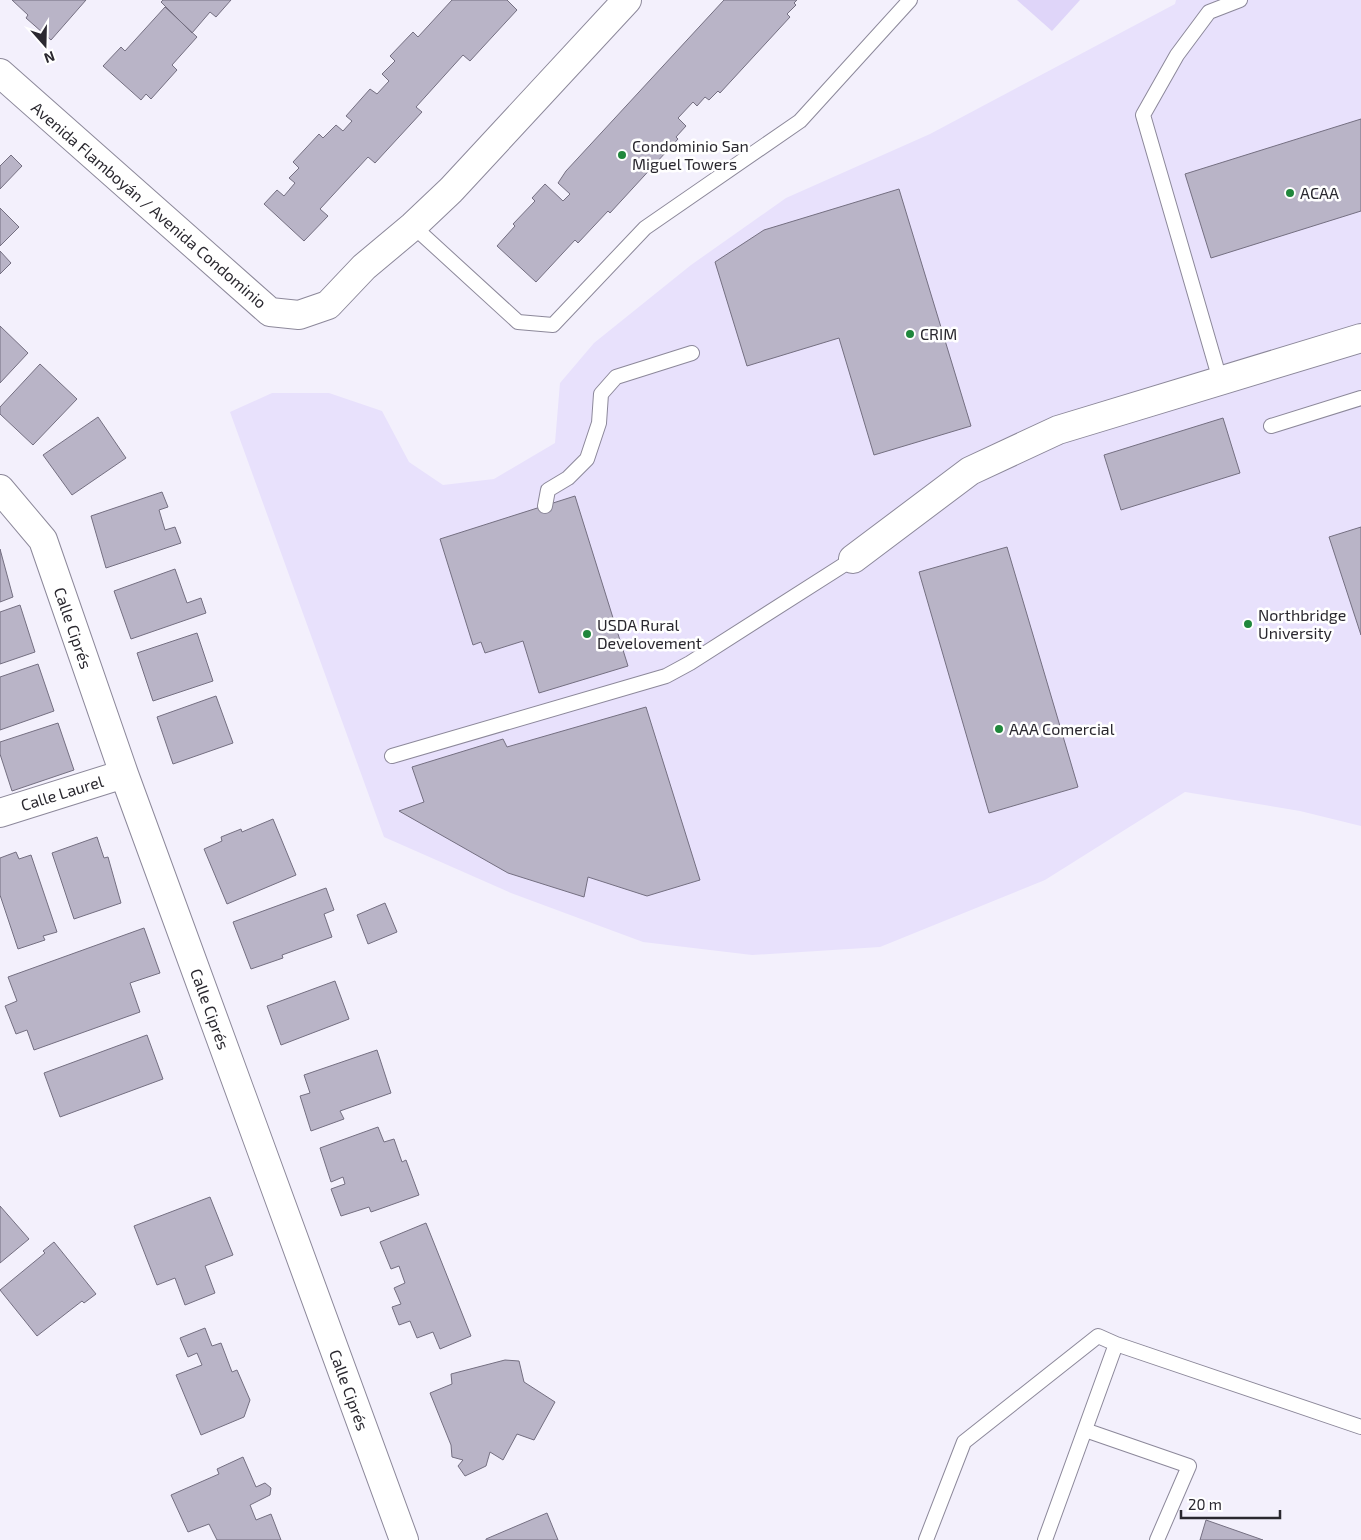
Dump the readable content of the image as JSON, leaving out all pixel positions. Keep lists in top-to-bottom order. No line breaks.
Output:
{"streets":{"street":["Avenida Flamboyán / Avenida Condominio","Calle Ciprés","Calle Laurel"]},"crossings":[["Calle Ciprés","Calle Laurel"]],"places":["Condominio San Miguel Towers","ACAA","CRIM","Northbridge University","USDA Rural Develovement","AAA Comercial"],"scale_bar":"20 m","north":"bottom"}
